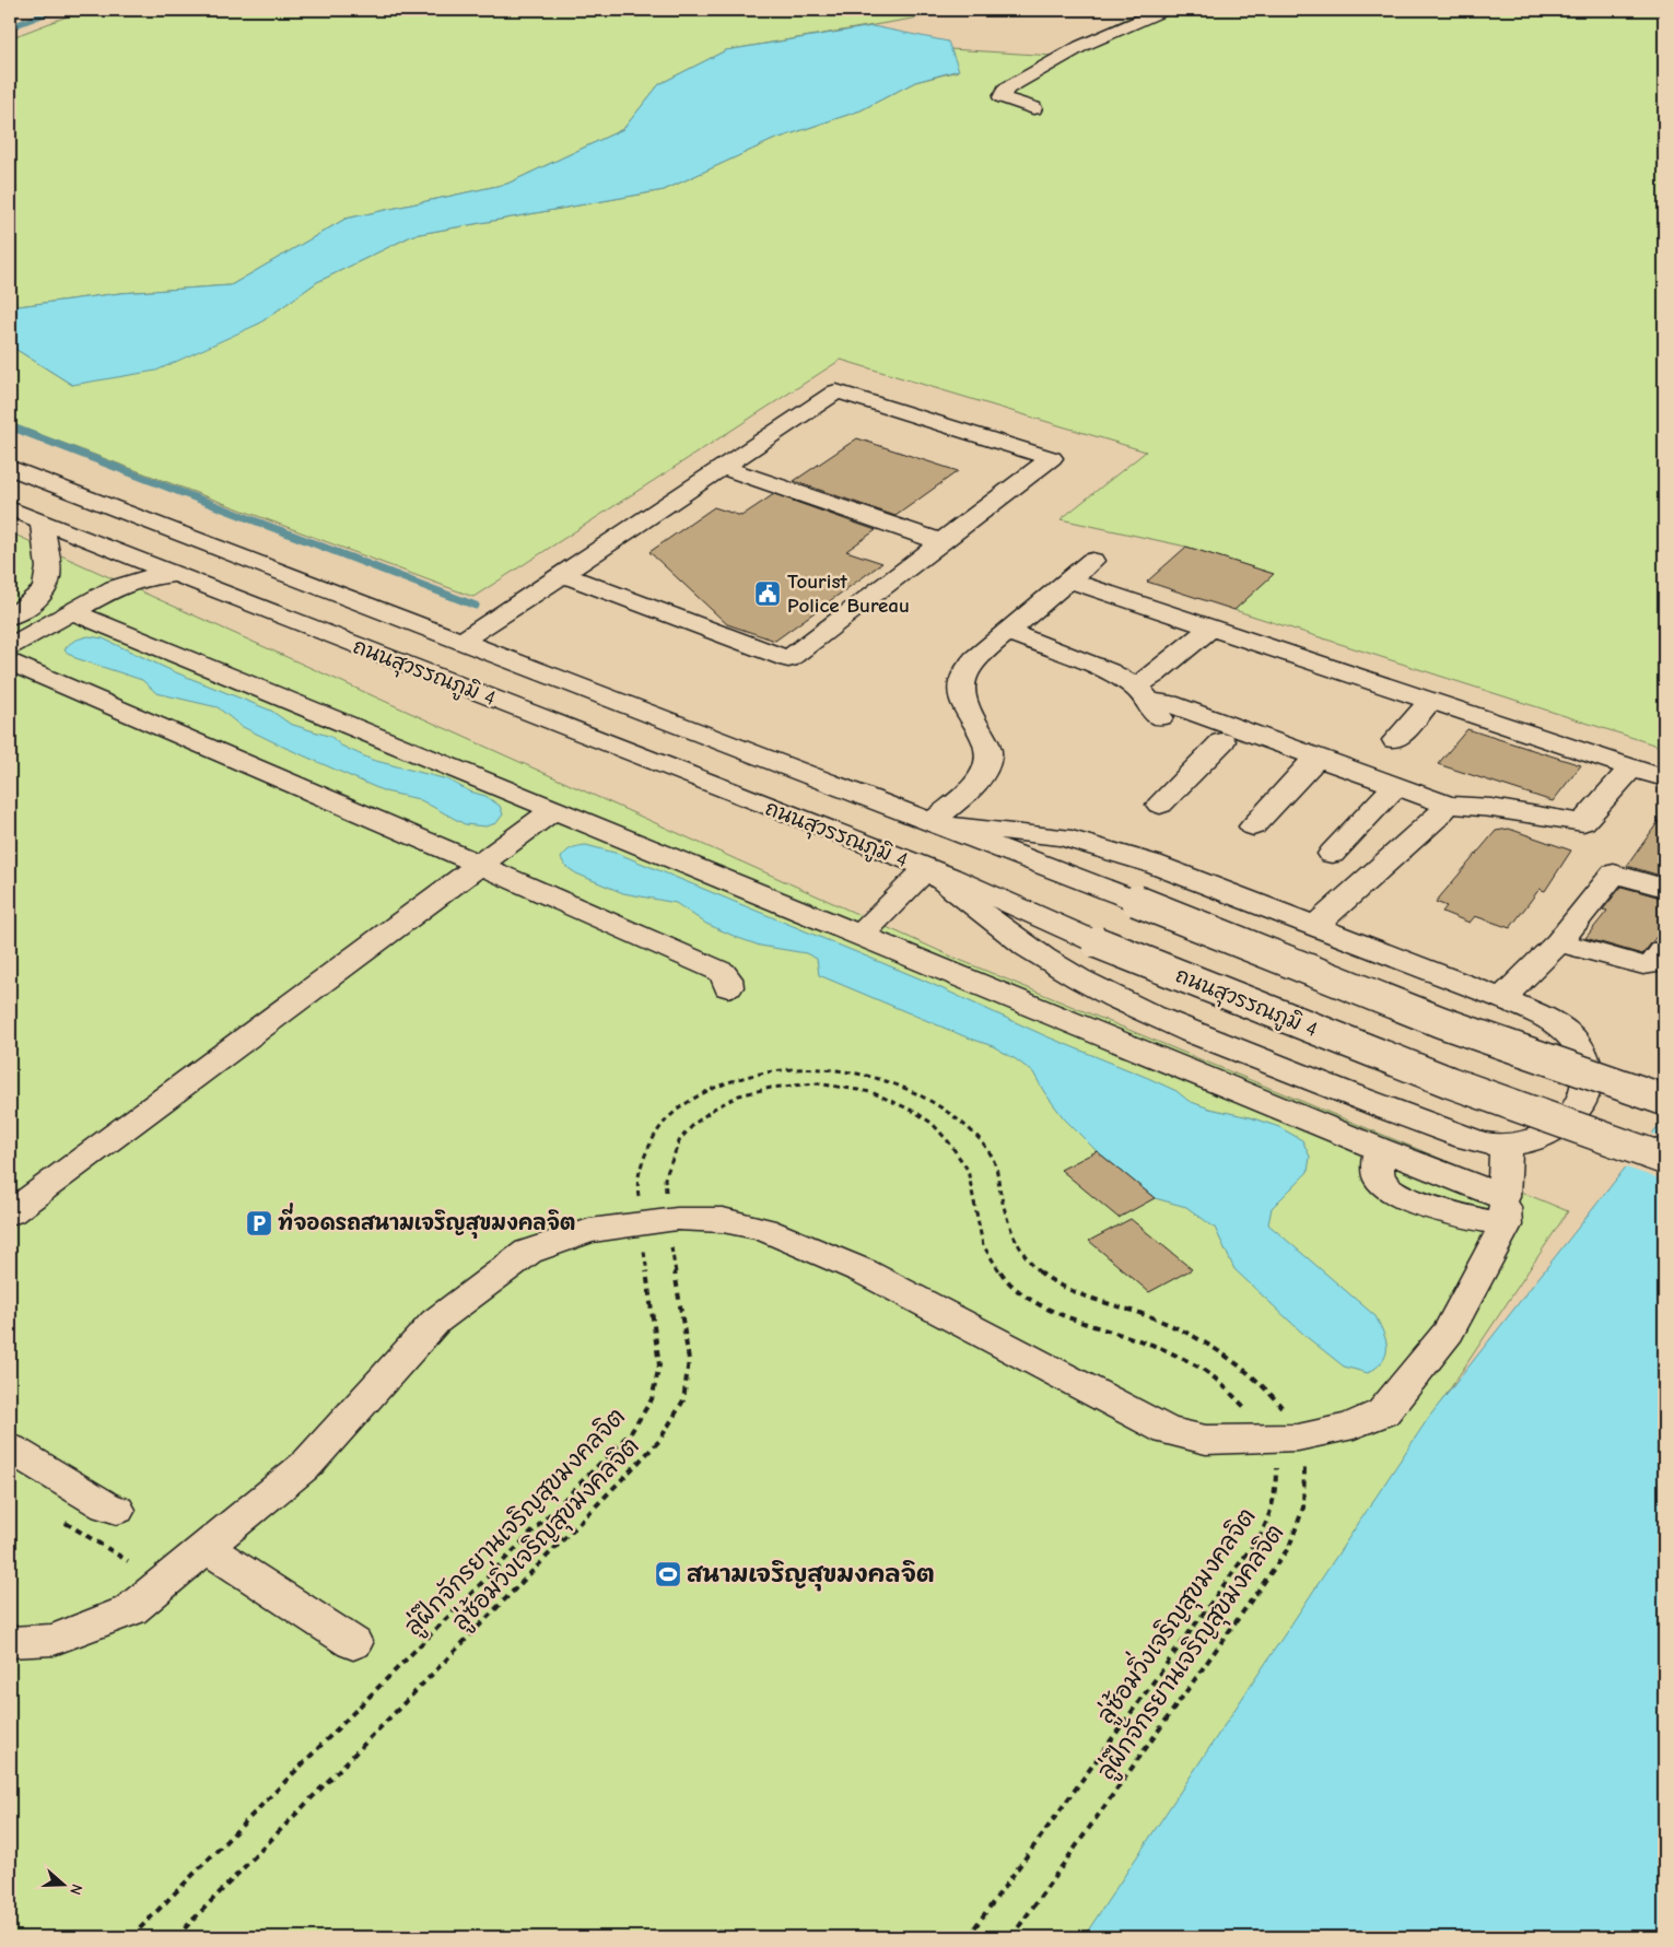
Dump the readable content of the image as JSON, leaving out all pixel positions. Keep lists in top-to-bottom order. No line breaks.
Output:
{"streets":{"street":["ถนนสุวรรณภูมิ 4"],"path":["ลู่ฝึกจักรยานเจริญสุขมงคลจิต","ลู่ซ้อมวิ่งเจริญสุขมงคลจิต"]},"crossings":[["ลู่ฝึกจักรยานเจริญสุขมงคลจิต","ลู่ซ้อมวิ่งเจริญสุขมงคลจิต"]],"places":{"public building":["Tourist Police Bureau"],"parking":["ที่จอดรถสนามเจริญสุขมงคลจิต"],"sports":["สนามเจริญสุขมงคลจิต"]},"north":"right"}
